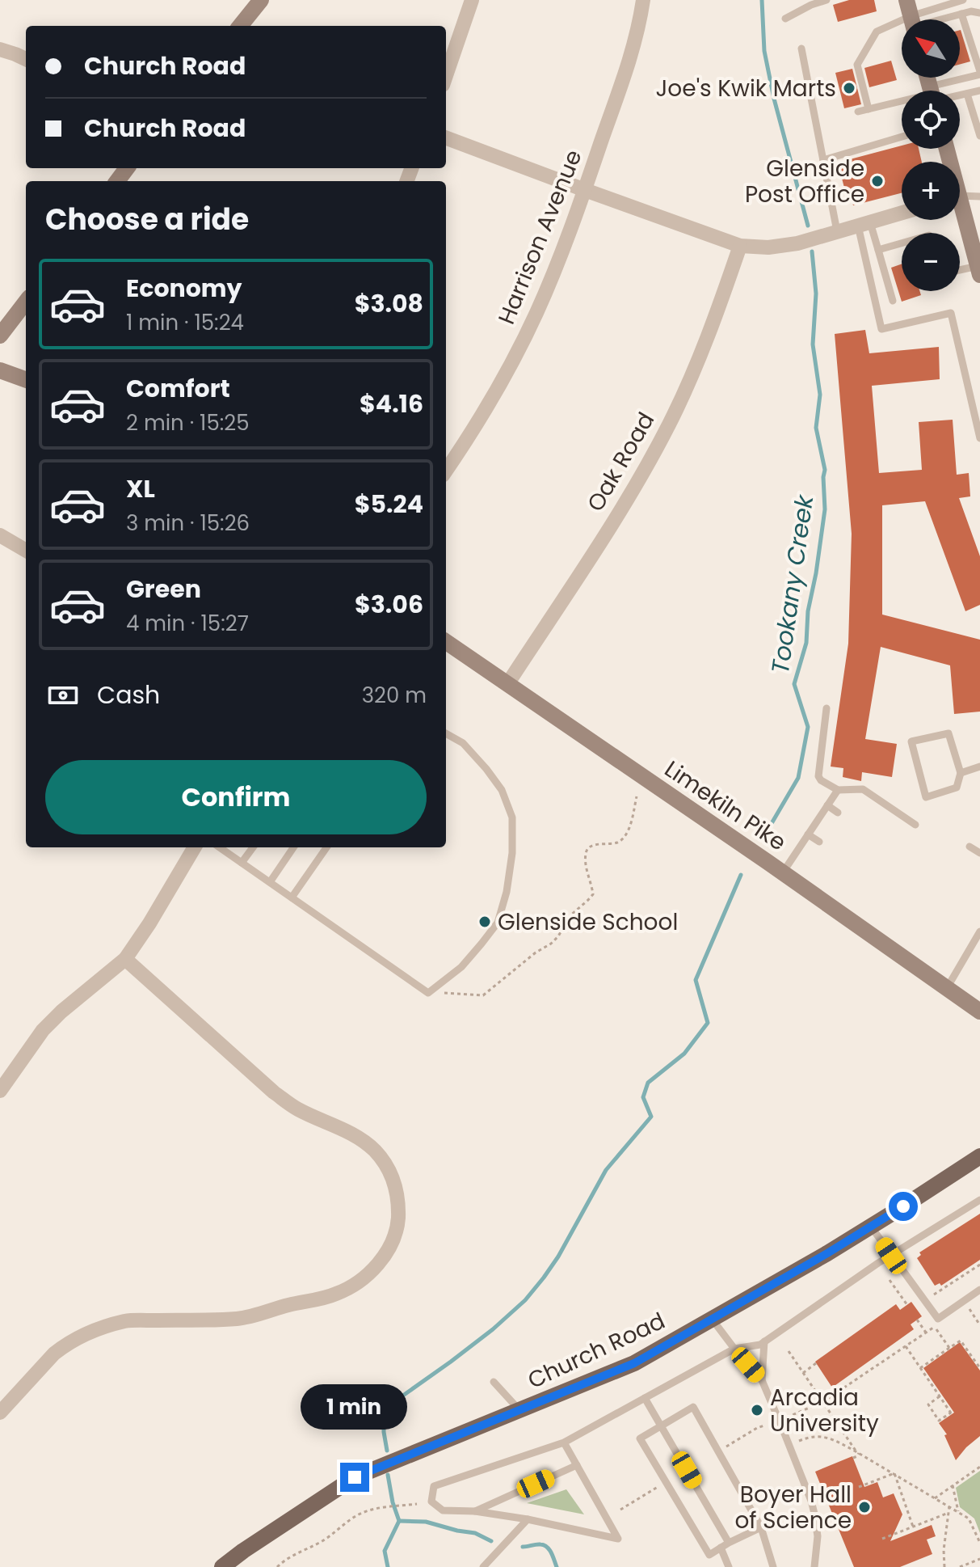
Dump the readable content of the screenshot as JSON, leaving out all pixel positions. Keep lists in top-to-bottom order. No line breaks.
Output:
{"streets":{"main road":["Limekiln Pike","Church Road"],"street":["Harrison Avenue","Oak Road"]},"crossings":[["Oak Road","Limekiln Pike"]],"water":["Tookany Creek"],"places":["Joe's Kwik Marts","Glenside Post Office","Glenside School","Arcadia University","Boyer Hall of Science"],"north":"top left","page":{"map_buttons":["+","−"],"banner":["Church Road","Church Road"],"heading":"Choose a ride","list":[{"name":"Economy","note":"1 min · 15:24","value":"$3.08"},{"name":"Comfort","note":"2 min · 15:25","value":"$4.16"},{"name":"XL","note":"3 min · 15:26","value":"$5.24"},{"name":"Green","note":"4 min · 15:27","value":"$3.06"}],"pay":["Cash","320 m"],"buttons":"Confirm","bubble":"1 min"}}
